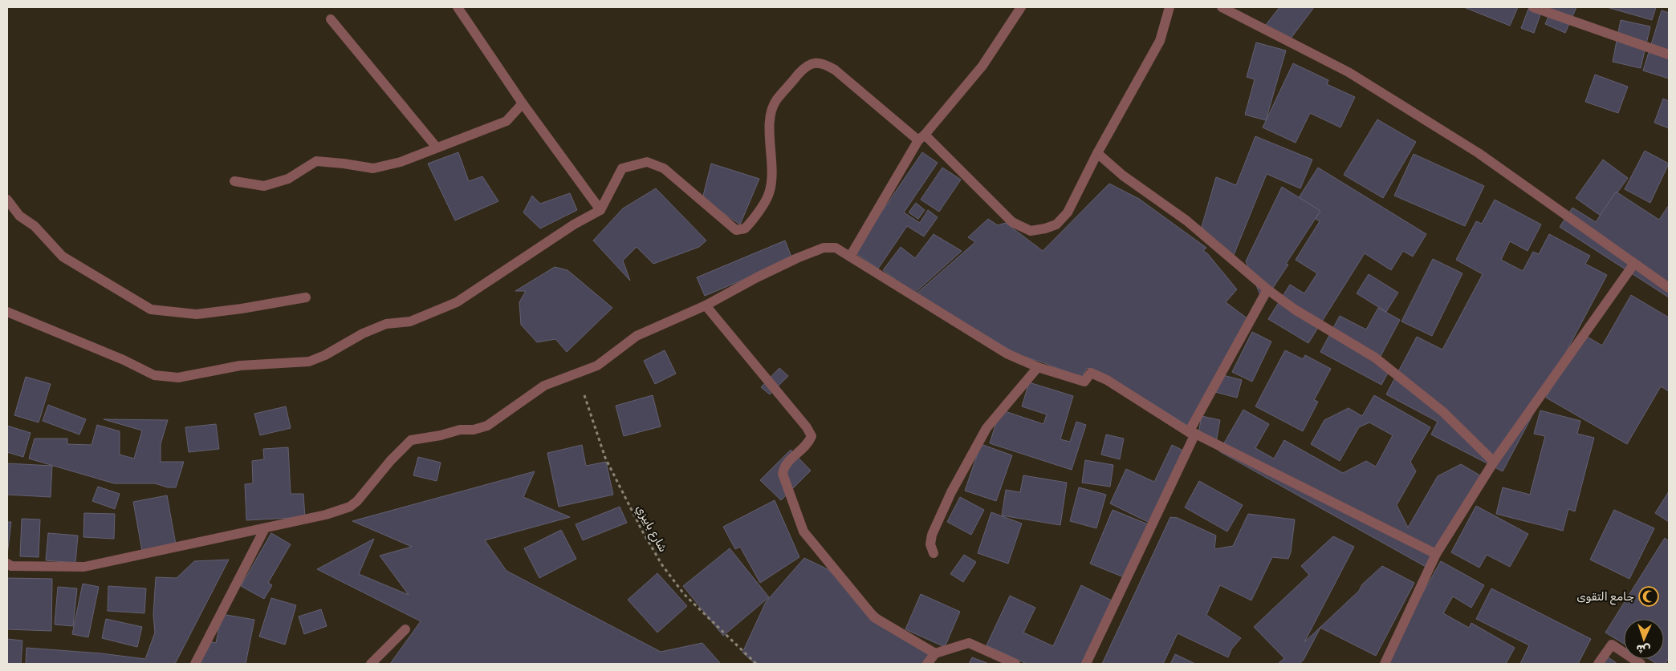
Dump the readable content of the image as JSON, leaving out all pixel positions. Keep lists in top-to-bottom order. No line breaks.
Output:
{"streets":{"path":["شارع باييزي"]},"places":{"mosque":["جامع التقوى"]},"north":"bottom"}
